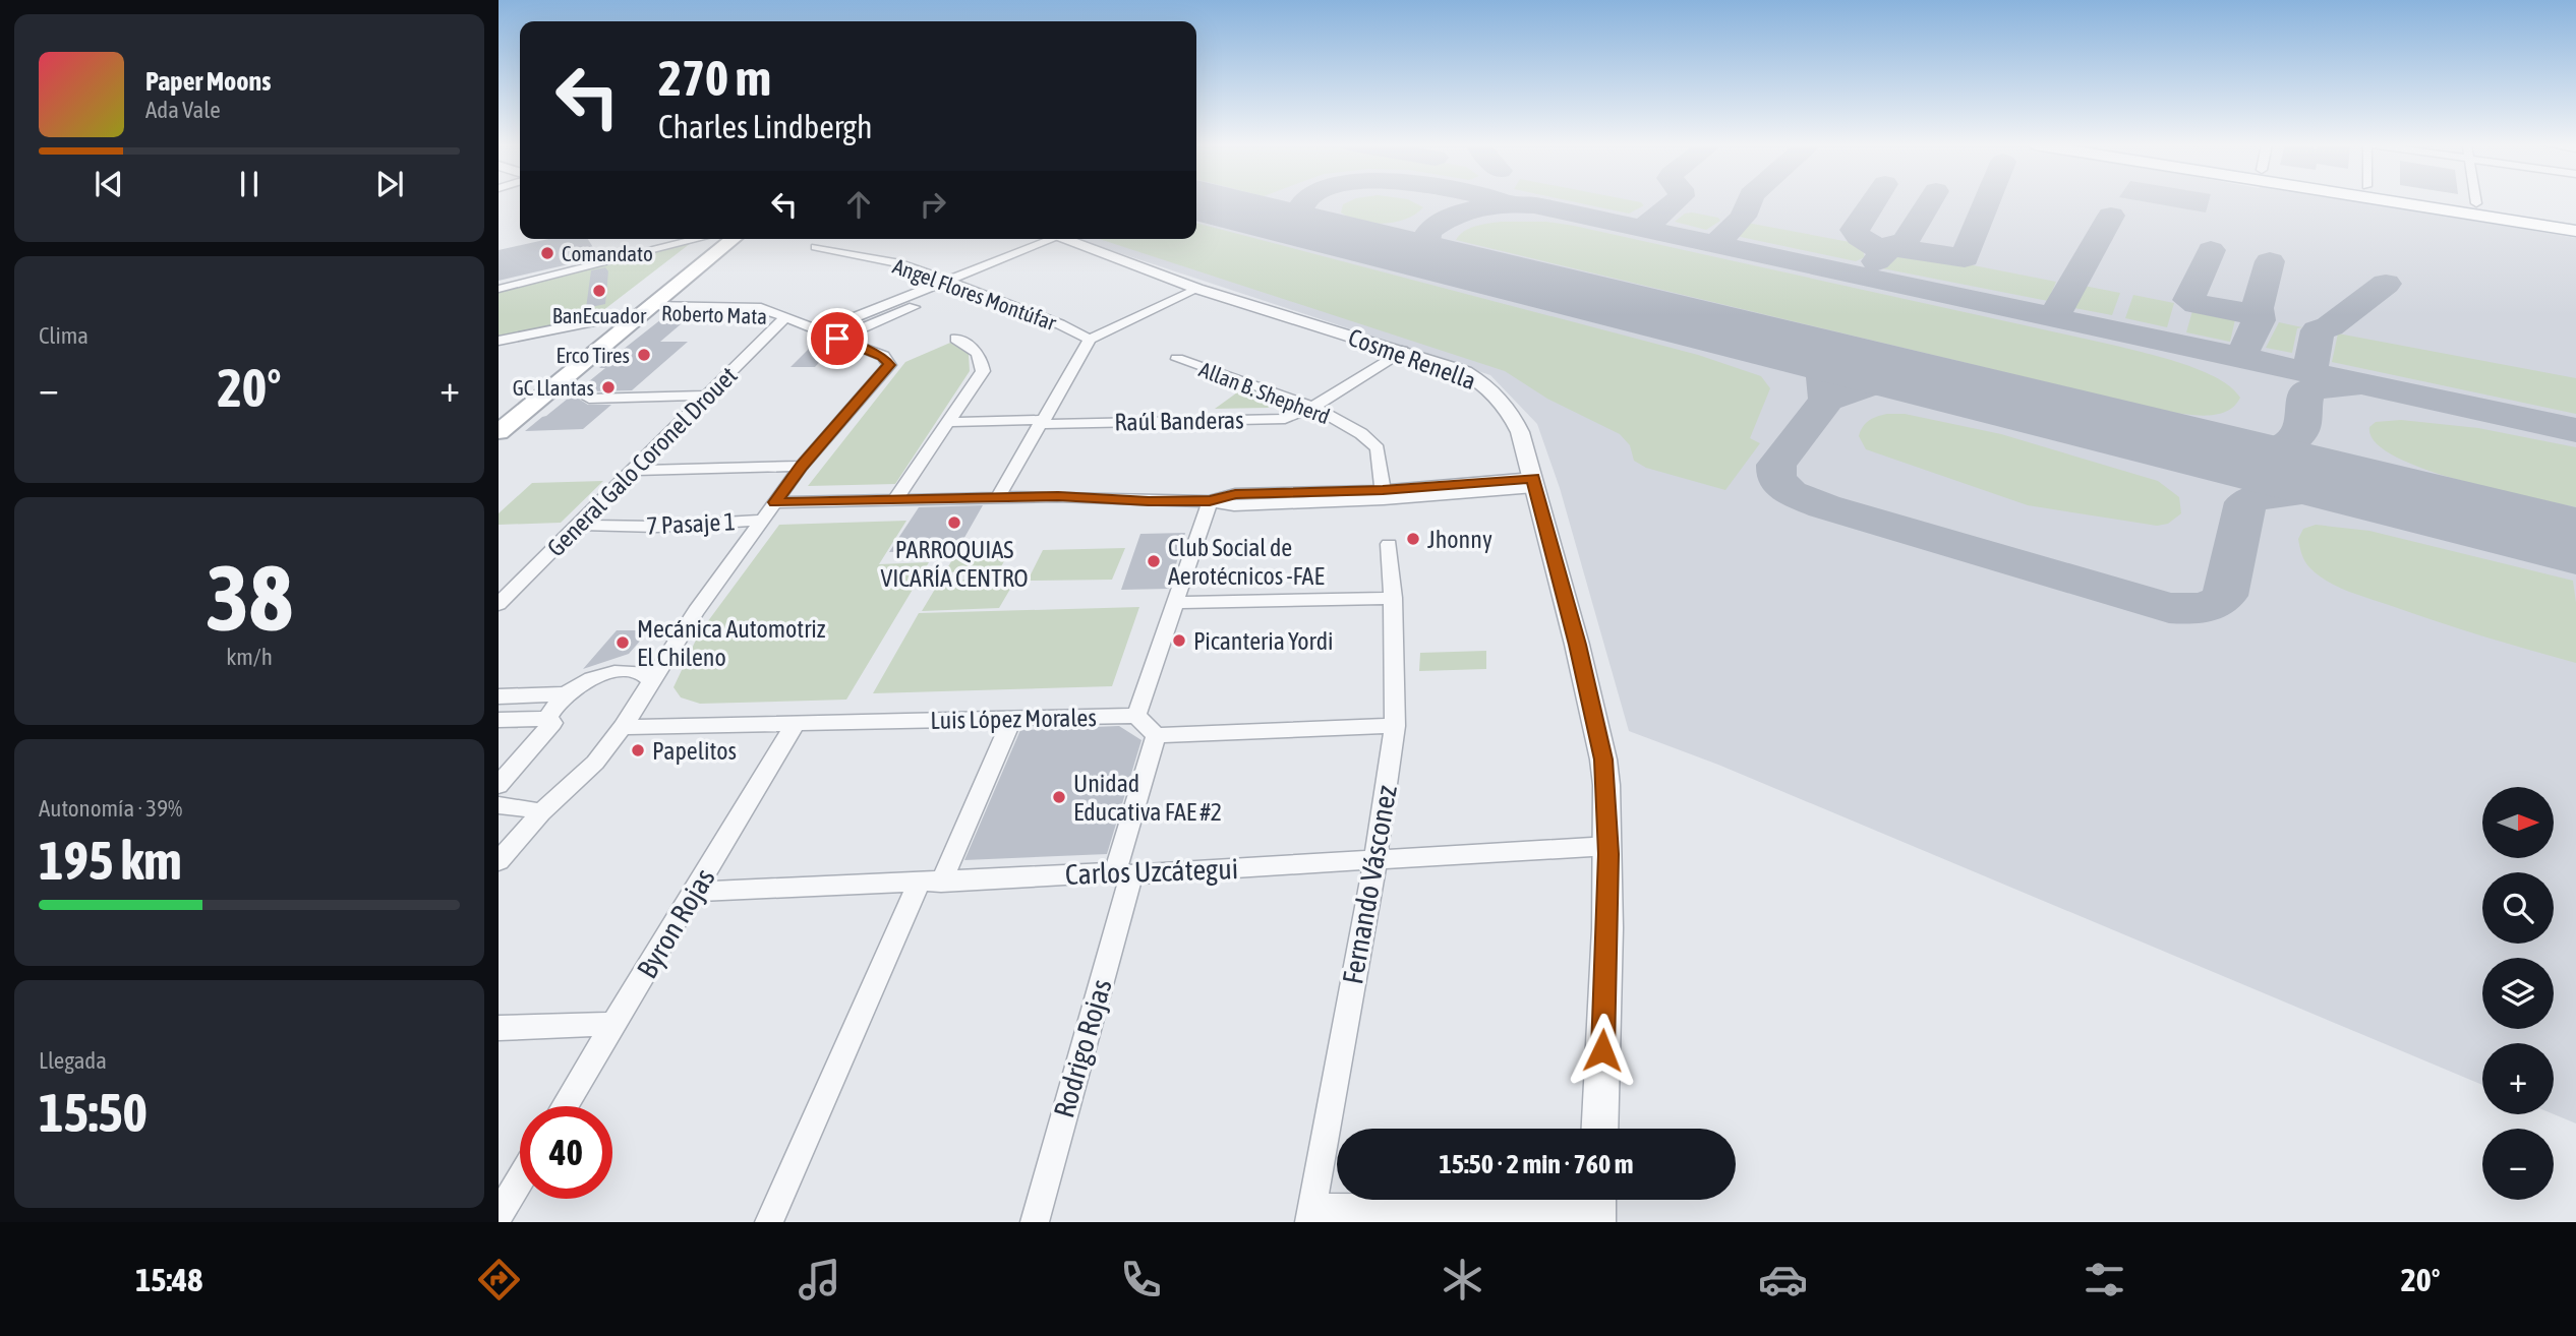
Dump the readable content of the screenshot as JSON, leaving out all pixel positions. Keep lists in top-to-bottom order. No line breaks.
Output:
{"streets":{"street":["Angel Flores Montúfar","Roberto Mata","Cosme Renella","Allan B. Shepherd","Raúl Banderas","General Galo Coronel Drouet","7 Pasaje 1","Luis López Morales","Carlos Uzcátegui","Fernando Vásconez","Byron Rojas","Rodrigo Rojas"]},"crossings":[["Roberto Mata","General Galo Coronel Drouet"],["Cosme Renella","Raúl Banderas"],["Cosme Renella","Carlos Uzcátegui"],["Allan B. Shepherd","Raúl Banderas"],["General Galo Coronel Drouet","7 Pasaje 1"],["Luis López Morales","Byron Rojas"],["Carlos Uzcátegui","Fernando Vásconez"],["Carlos Uzcátegui","Byron Rojas"],["Carlos Uzcátegui","Rodrigo Rojas"]],"places":["Comandato","BanEcuador","Erco Tires","GC Llantas","PARROQUIAS VICARÍA CENTRO","Jhonny","Club Social de Aerotécnicos -FAE","Picanteria Yordi","Mecánica Automotriz El Chileno","Papelitos","Unidad Educativa FAE #2"],"north":"right","page":{"turn":["270 m","Charles Lindbergh"],"song":["Paper Moons","Ada Vale"],"tile":["Clima",["38","km/h"],["Autonomía · 39%","195 km"],["Llegada","15:50"]],"heat":["−","20°","+"],"map_buttons":["+","−"],"limit":"40","trip":"15:50 · 2 min · 760 m","tabs":["15:48","20°"]}}
